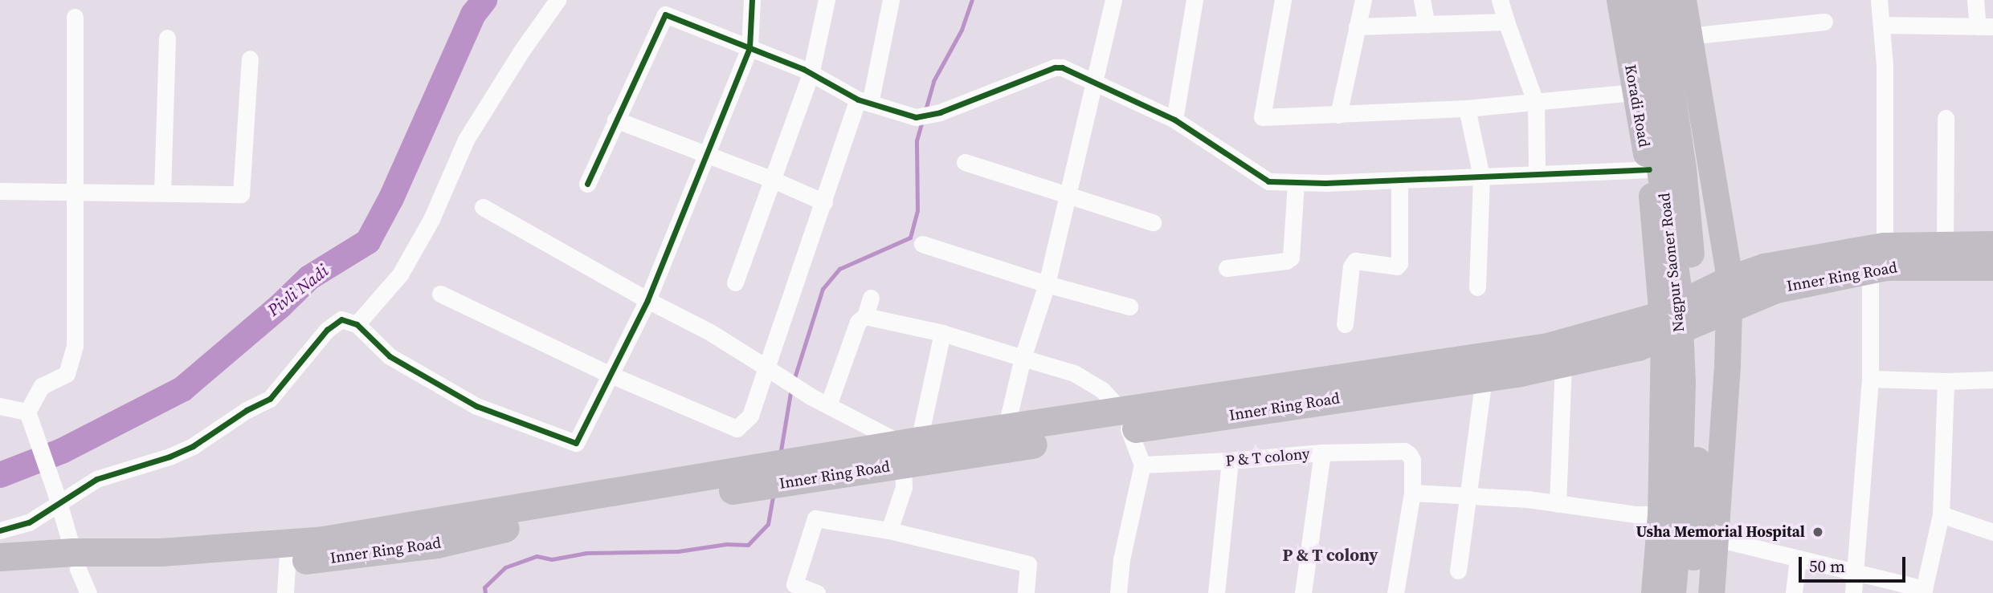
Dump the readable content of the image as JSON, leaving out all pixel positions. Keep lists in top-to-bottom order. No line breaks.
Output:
{"streets":{"highway":["Nagpur Saoner Road","Inner Ring Road"],"main road":["Koradi Road"],"street":["P & T colony"]},"crossings":[["Koradi Road","Inner Ring Road"]],"districts":["P & T colony"],"water":["Pivli Nadi"],"places":["Usha Memorial Hospital"],"scale_bar":"50 m"}
